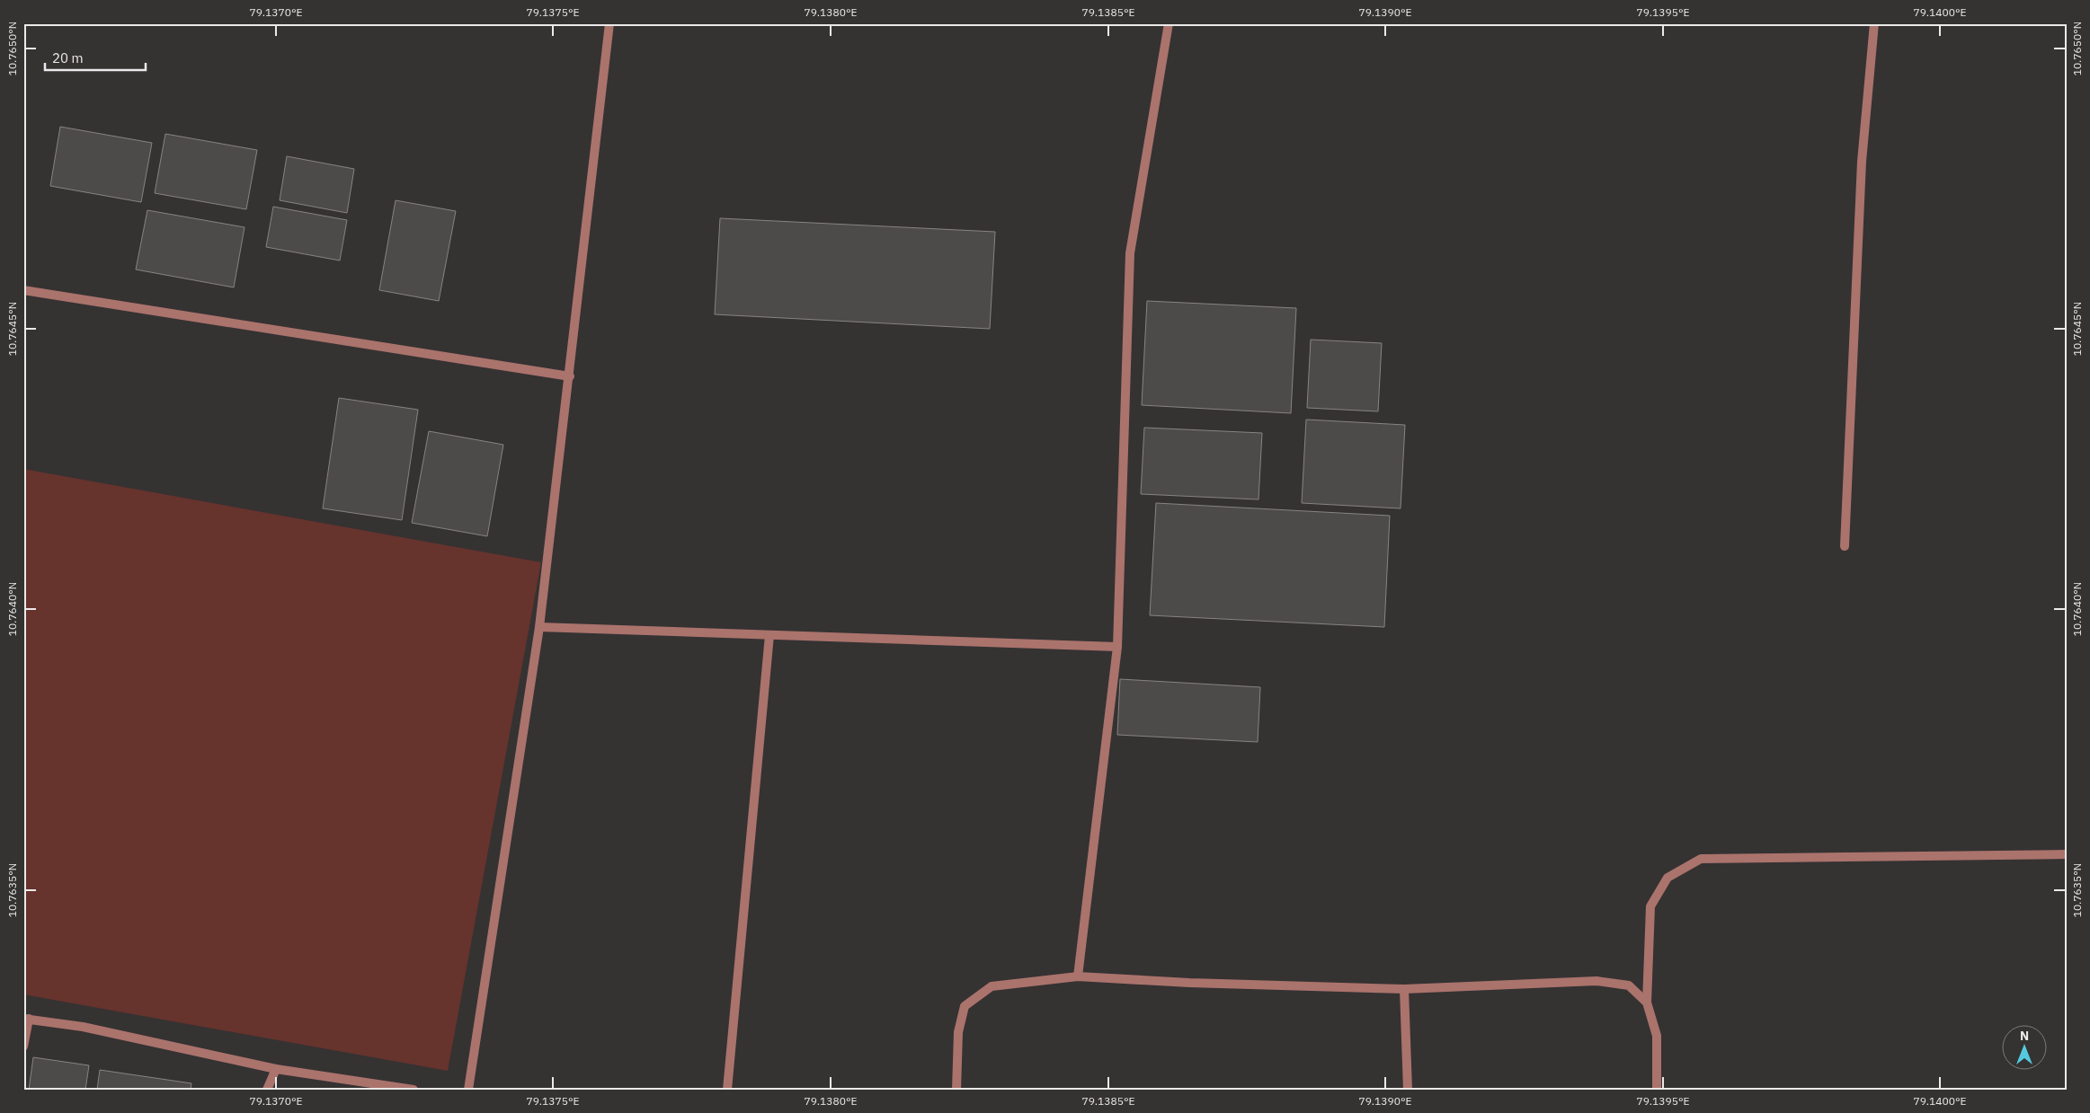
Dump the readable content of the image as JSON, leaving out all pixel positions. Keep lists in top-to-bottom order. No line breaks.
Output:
{"scale_bar":"20 m","north":"top","coordinates":["79.1370°E","79.1375°E","79.1380°E","79.1385°E","79.1390°E","79.1395°E","79.1400°E","10.7650°N","10.7645°N","10.7640°N","10.7635°N"]}
